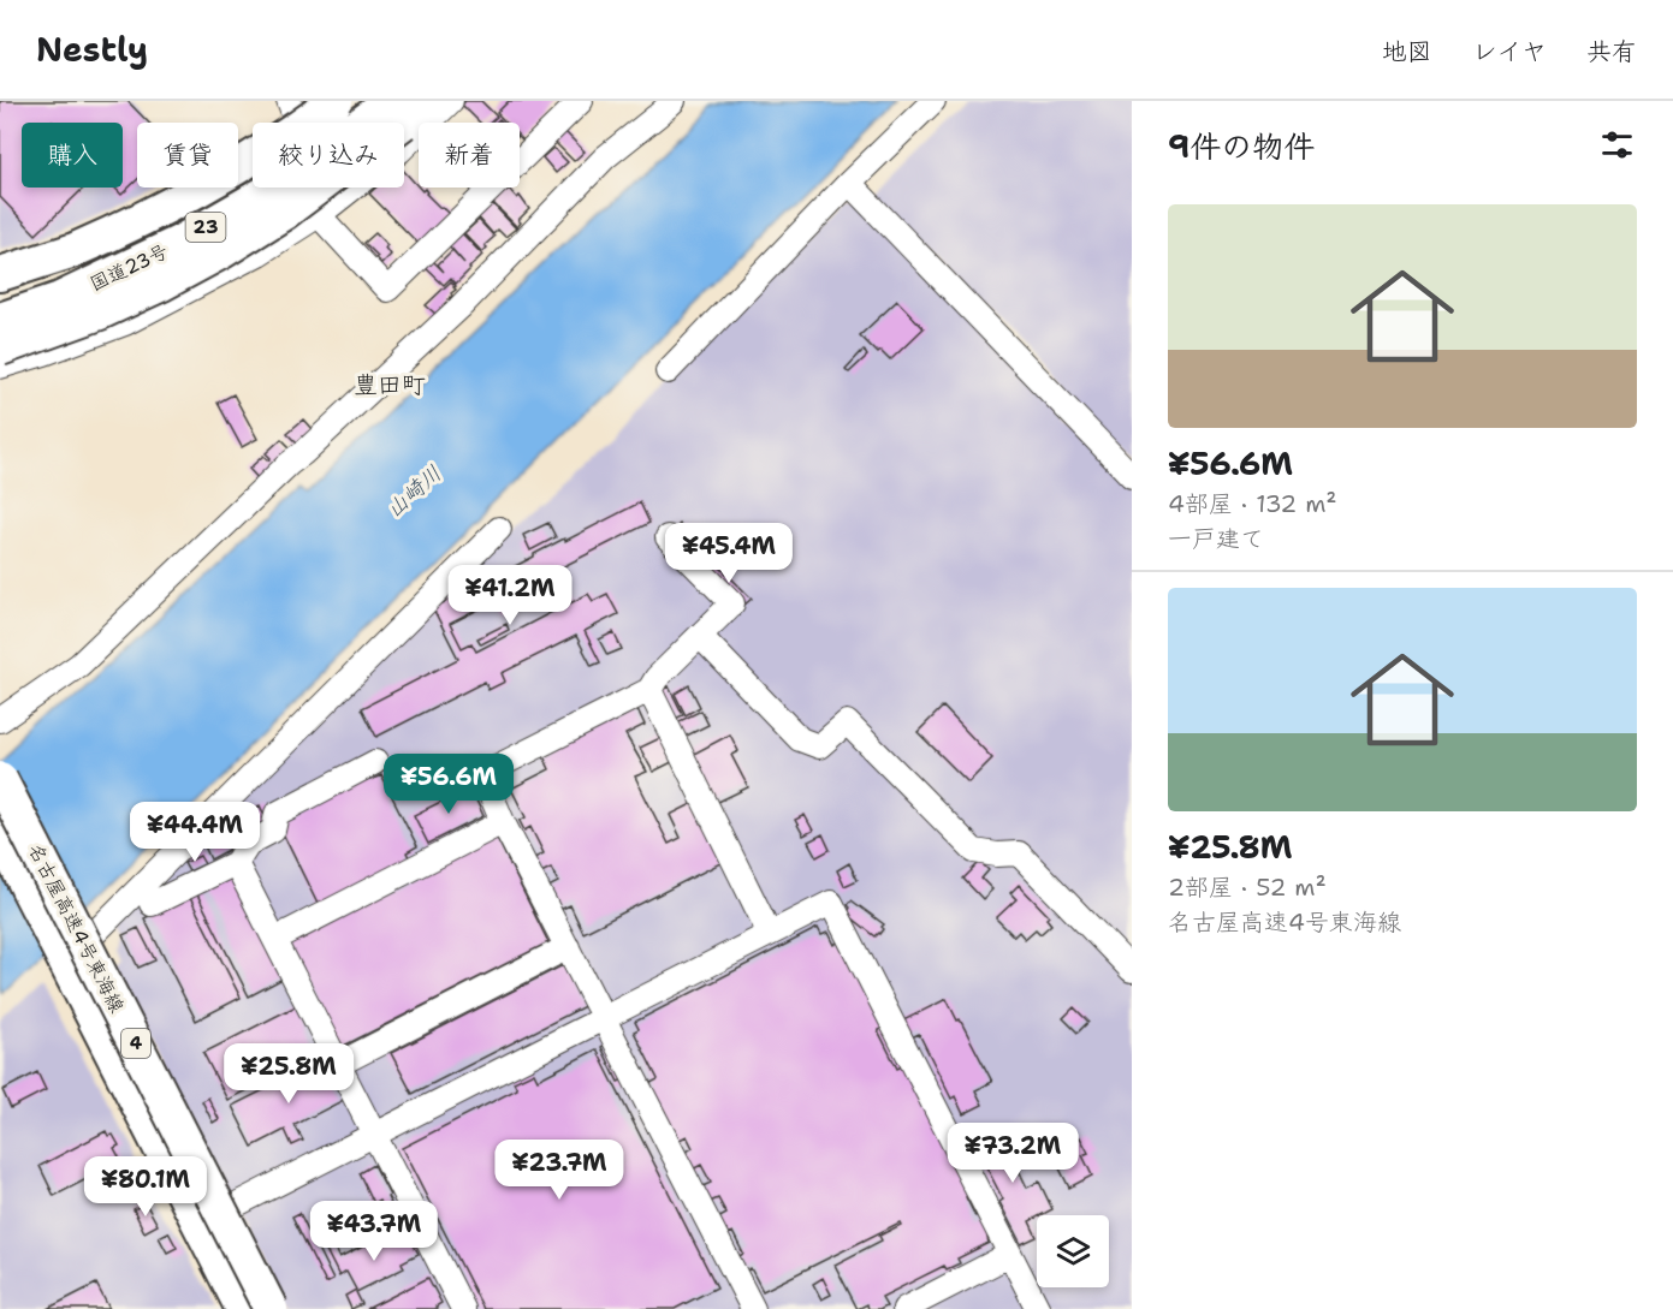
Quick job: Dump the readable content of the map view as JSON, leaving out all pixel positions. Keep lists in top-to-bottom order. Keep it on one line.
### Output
{"streets":{"highway":["23","国道23号","名古屋高速4号東海線","4"]},"districts":["豊田町"],"water":["山崎川"],"page":{"header":"Nestly","nav":["地図","レイヤ","共有"],"heading":"9件の物件","chip":["購入","賃貸","絞り込み","新着"],"list":[{"name":"¥56.6M","note":"4部屋 · 132 m² · 一戸建て"},{"name":"¥25.8M","note":"2部屋 · 52 m² · 名古屋高速4号東海線"}],"price":["¥45.4M","¥41.2M","¥56.6M","¥44.4M","¥25.8M","¥73.2M","¥23.7M","¥80.1M","¥43.7M"]}}
